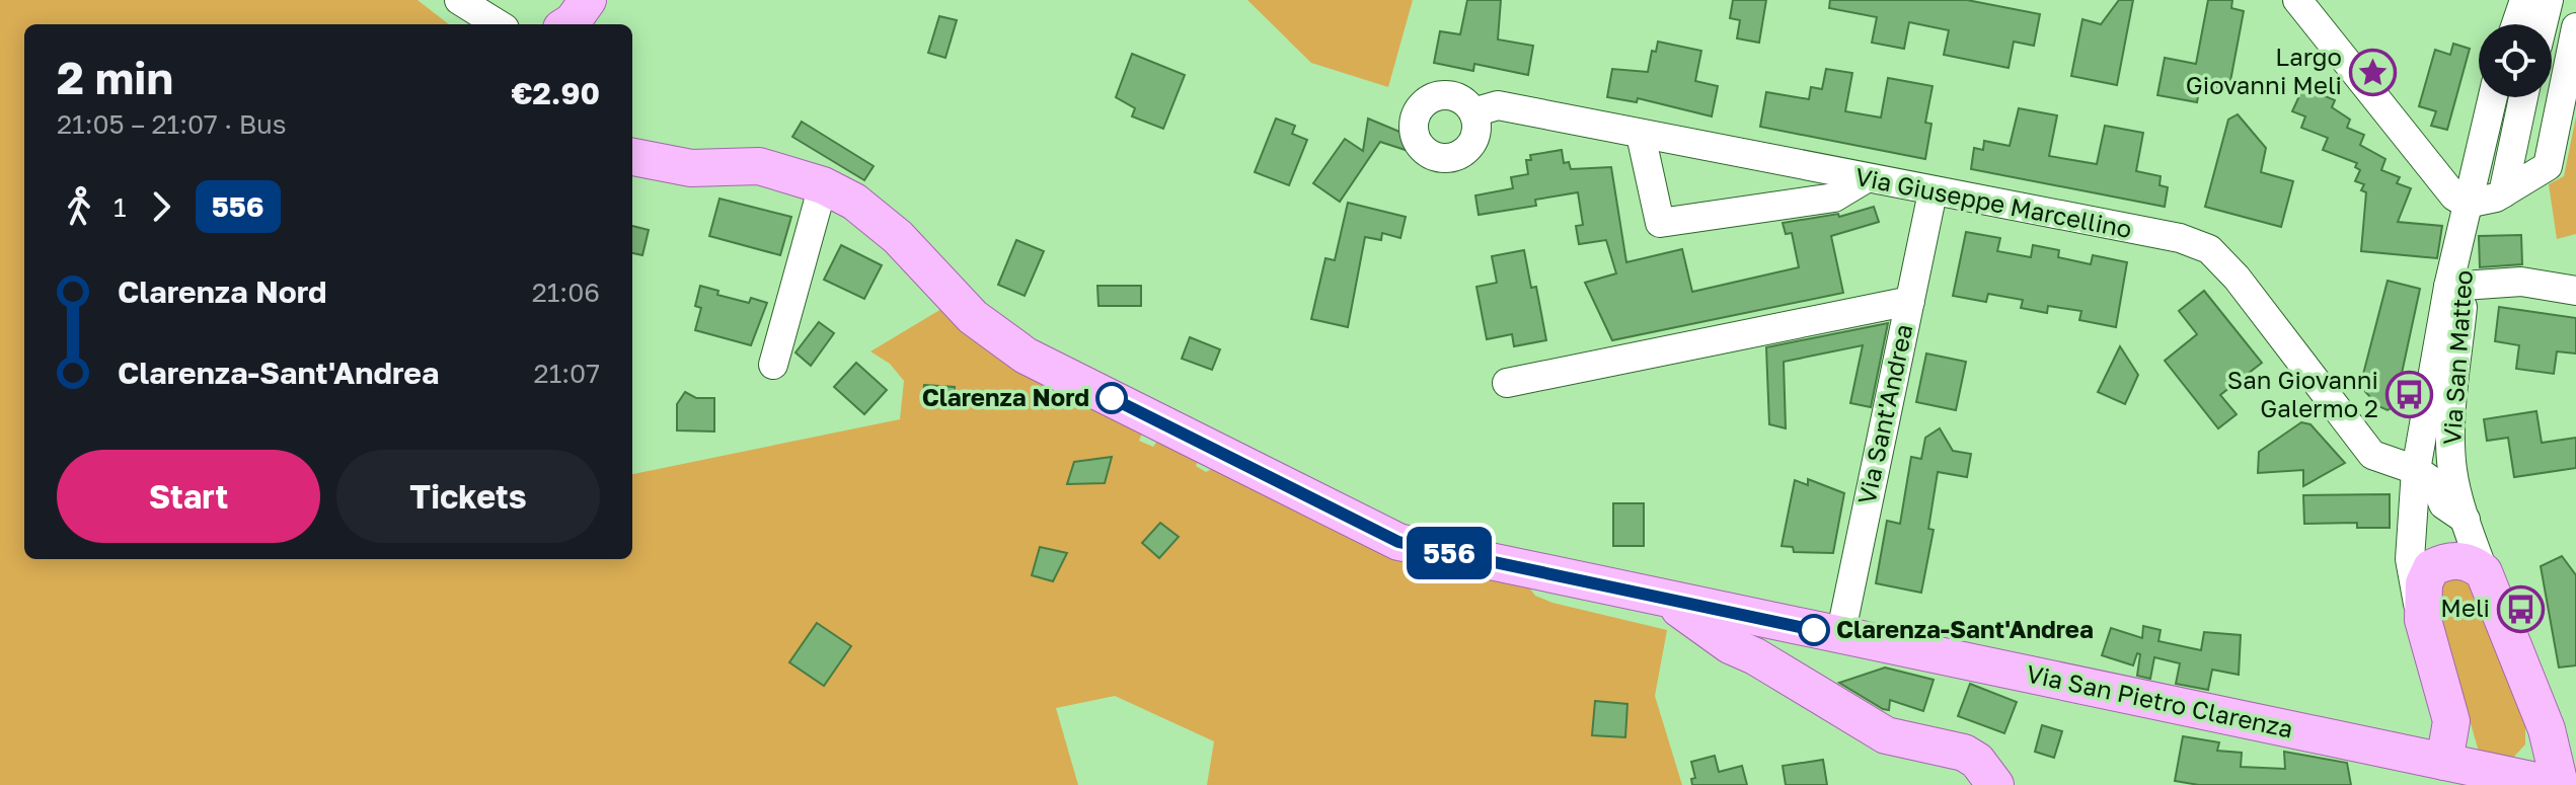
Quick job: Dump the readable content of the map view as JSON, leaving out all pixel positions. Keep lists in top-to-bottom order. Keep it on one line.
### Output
{"streets":{"main road":["Via San Matteo","Via San Pietro Clarenza"],"street":["Via Giuseppe Marcellino","Via Sant'Andrea"]},"crossings":[["Via Giuseppe Marcellino","Via San Matteo"],["Via Giuseppe Marcellino","Via Sant'Andrea"],["Via San Matteo","Via San Pietro Clarenza"],["Via Sant'Andrea","Via San Pietro Clarenza"]],"places":{"place":["Largo Giovanni Meli"],"bus stop":["San Giovanni Galermo 2","Meli"],"other":["Clarenza Nord","Clarenza-Sant'Andrea"]},"lines":["bus line 556"],"page":{"on_map":"556","heading":["2 min","21:05 – 21:07 · Bus","€2.90"],"legs":["1","556"],"list":[{"name":"Clarenza Nord","value":"21:06"},{"name":"Clarenza-Sant'Andrea","value":"21:07"}],"buttons":["Start","Tickets"]}}
